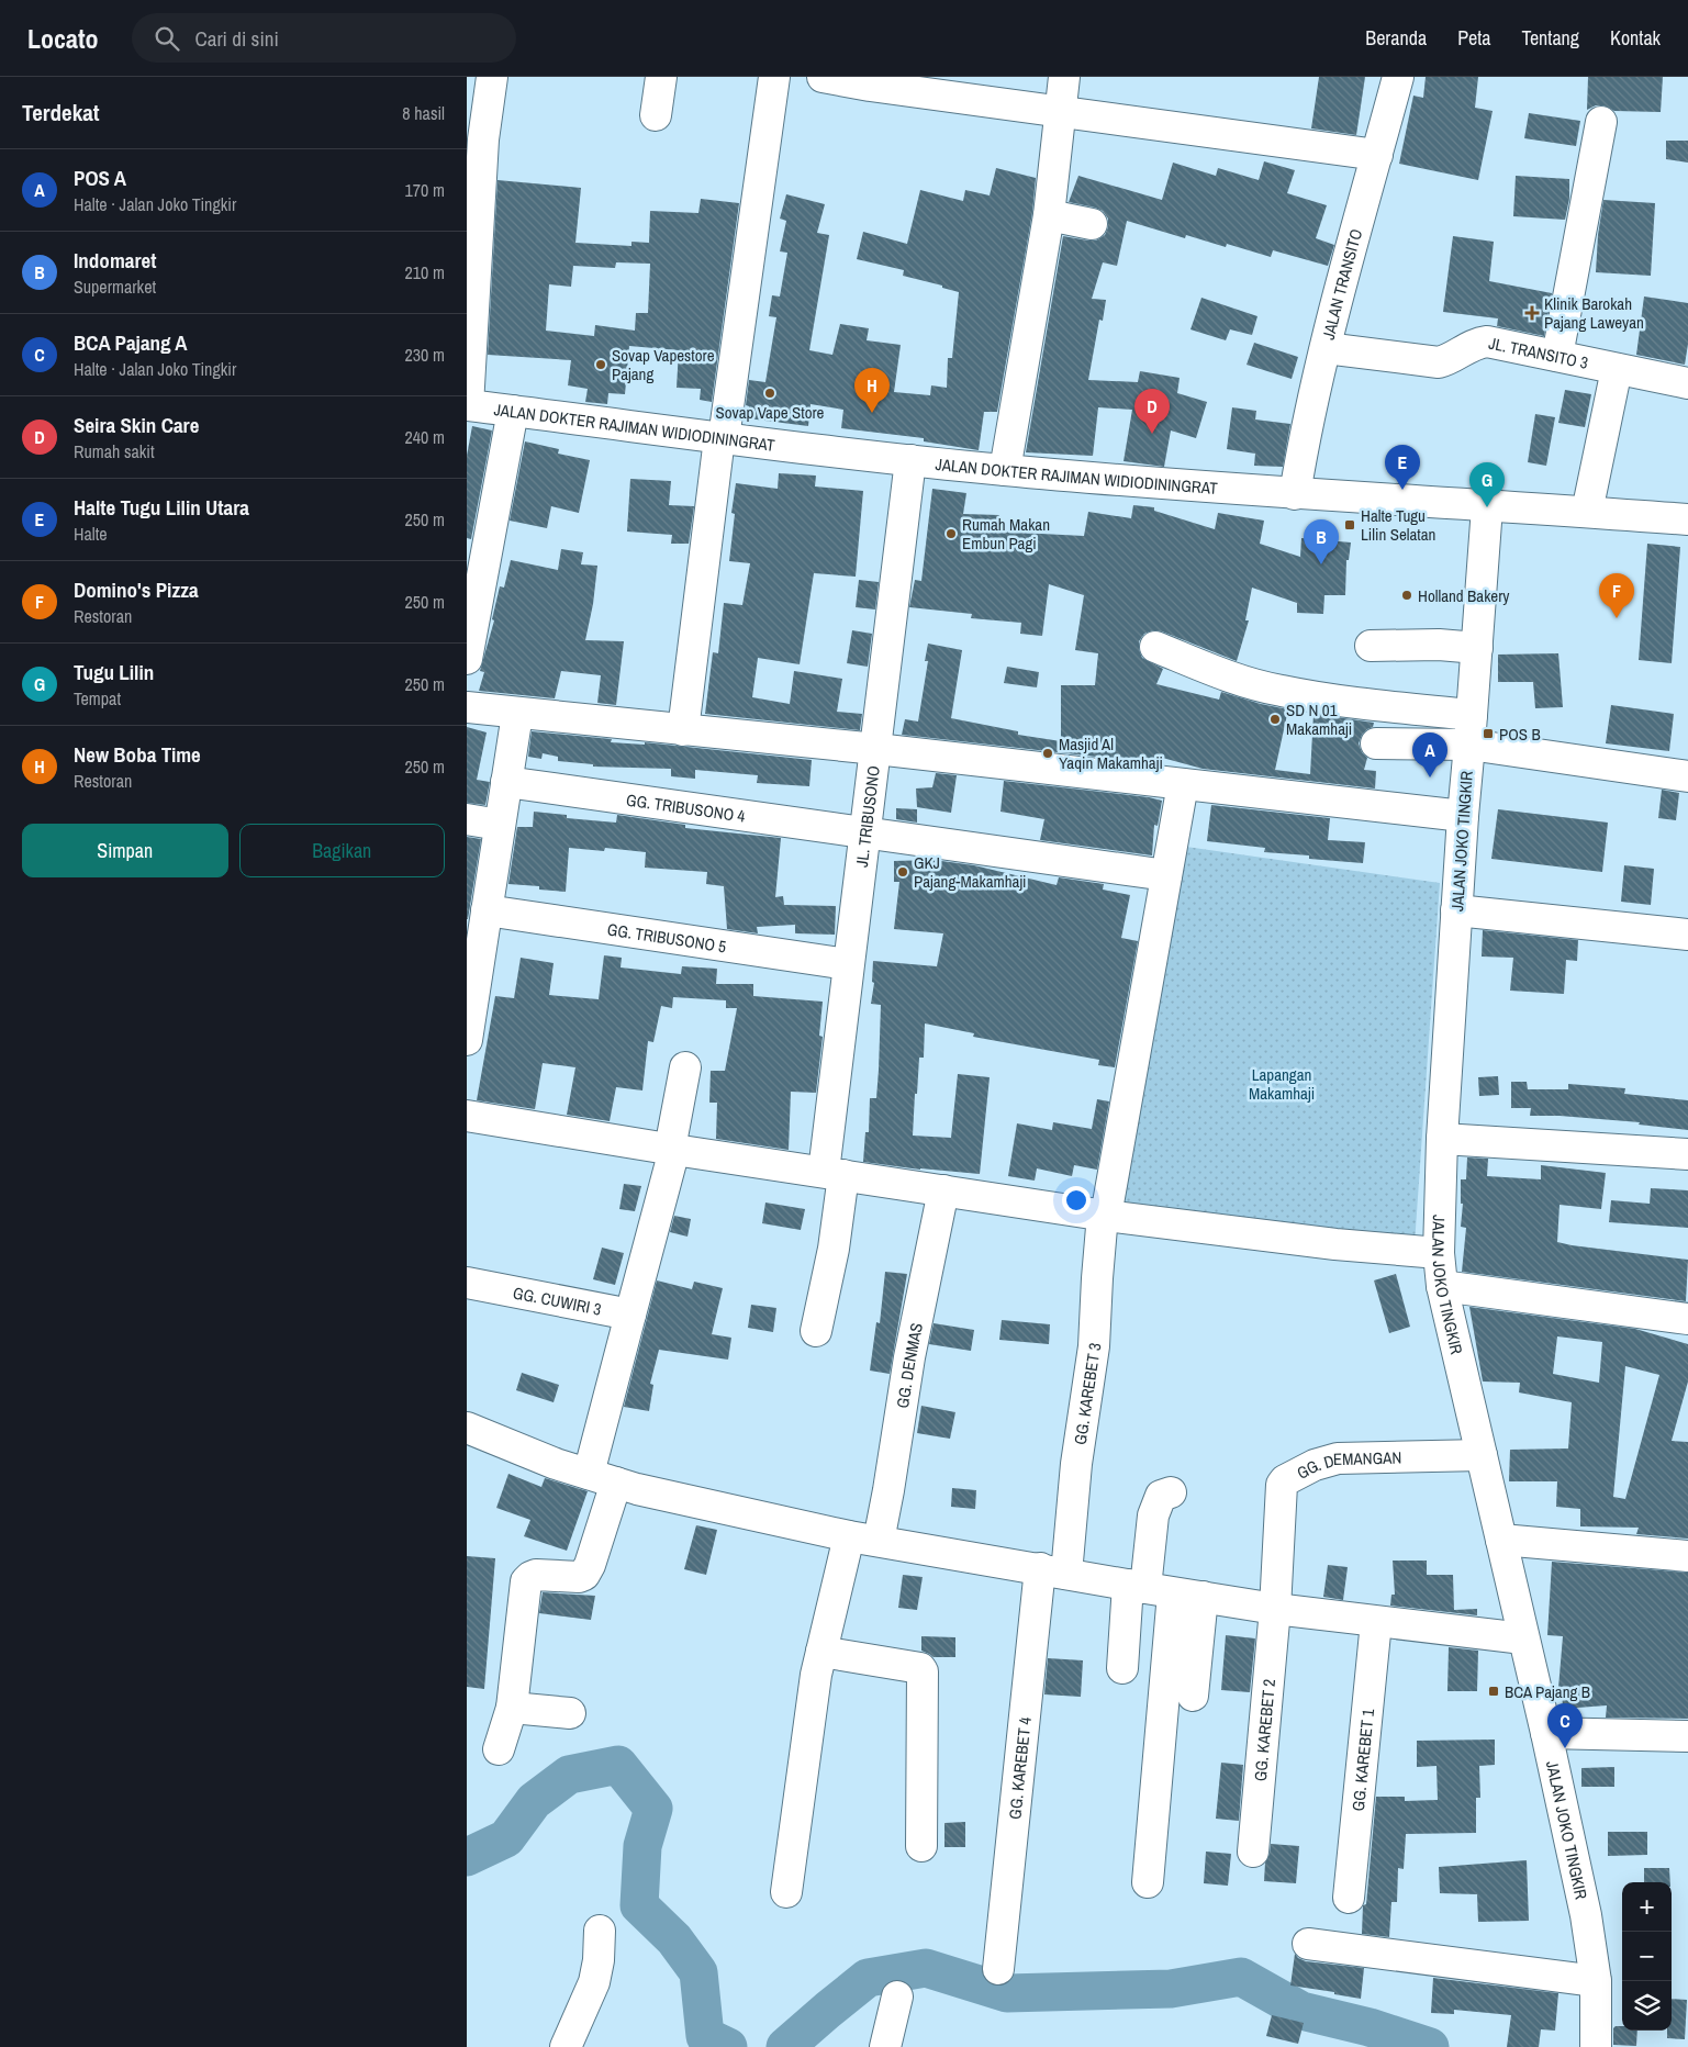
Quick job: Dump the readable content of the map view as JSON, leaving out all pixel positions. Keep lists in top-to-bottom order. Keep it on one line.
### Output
{"streets":{"street":["JALAN TRANSITO","JL. TRANSITO 3","JALAN DOKTER RAJIMAN WIDIODININGRAT","GG. TRIBUSONO 4","JL. TRIBUSONO","JALAN JOKO TINGKIR","GG. TRIBUSONO 5","GG. CUWIRI 3","GG. DENMAS","GG. KAREBET 3","GG. DEMANGAN","GG. KAREBET 2","GG. KAREBET 1","GG. KAREBET 4"]},"crossings":[["JALAN TRANSITO","JL. TRANSITO 3"],["JALAN TRANSITO","JALAN DOKTER RAJIMAN WIDIODININGRAT"],["JALAN DOKTER RAJIMAN WIDIODININGRAT","JL. TRIBUSONO"],["JALAN DOKTER RAJIMAN WIDIODININGRAT","JALAN JOKO TINGKIR"],["GG. TRIBUSONO 4","JL. TRIBUSONO"],["GG. TRIBUSONO 4","GG. KAREBET 3"],["JL. TRIBUSONO","GG. TRIBUSONO 5"],["JALAN JOKO TINGKIR","GG. DEMANGAN"],["GG. KAREBET 3","GG. KAREBET 4"],["GG. DEMANGAN","GG. KAREBET 2"]],"parks":["Lapangan Makamhaji"],"places":{"health":["Klinik Barokah Pajang Laweyan"],"other":["Sovap Vapestore Pajang","Sovap Vape Store","Rumah Makan Embun Pagi","Holland Bakery","SD N 01 Makamhaji","Masjid Al Yaqin Makamhaji","GKJ Pajang-Makamhaji"],"transit":["Halte Tugu Lilin Selatan","POS B","BCA Pajang B"]},"page":{"header":"Locato","search":"Cari di sini","nav":["Beranda","Peta","Tentang","Kontak"],"heading":["Terdekat","8 hasil"],"list":[{"mark":"A","name":"POS A","note":"Halte · Jalan Joko Tingkir","value":"170 m"},{"mark":"B","name":"Indomaret","note":"Supermarket","value":"210 m"},{"mark":"C","name":"BCA Pajang A","note":"Halte · Jalan Joko Tingkir","value":"230 m"},{"mark":"D","name":"Seira Skin Care","note":"Rumah sakit","value":"240 m"},{"mark":"E","name":"Halte Tugu Lilin Utara","note":"Halte","value":"250 m"},{"mark":"F","name":"Domino's Pizza","note":"Restoran","value":"250 m"},{"mark":"G","name":"Tugu Lilin","note":"Tempat","value":"250 m"},{"mark":"H","name":"New Boba Time","note":"Restoran","value":"250 m"}],"pins":["H","D","E","G","B","F","A","C"],"buttons":["Simpan","Bagikan"],"map_buttons":["+","−"]}}
